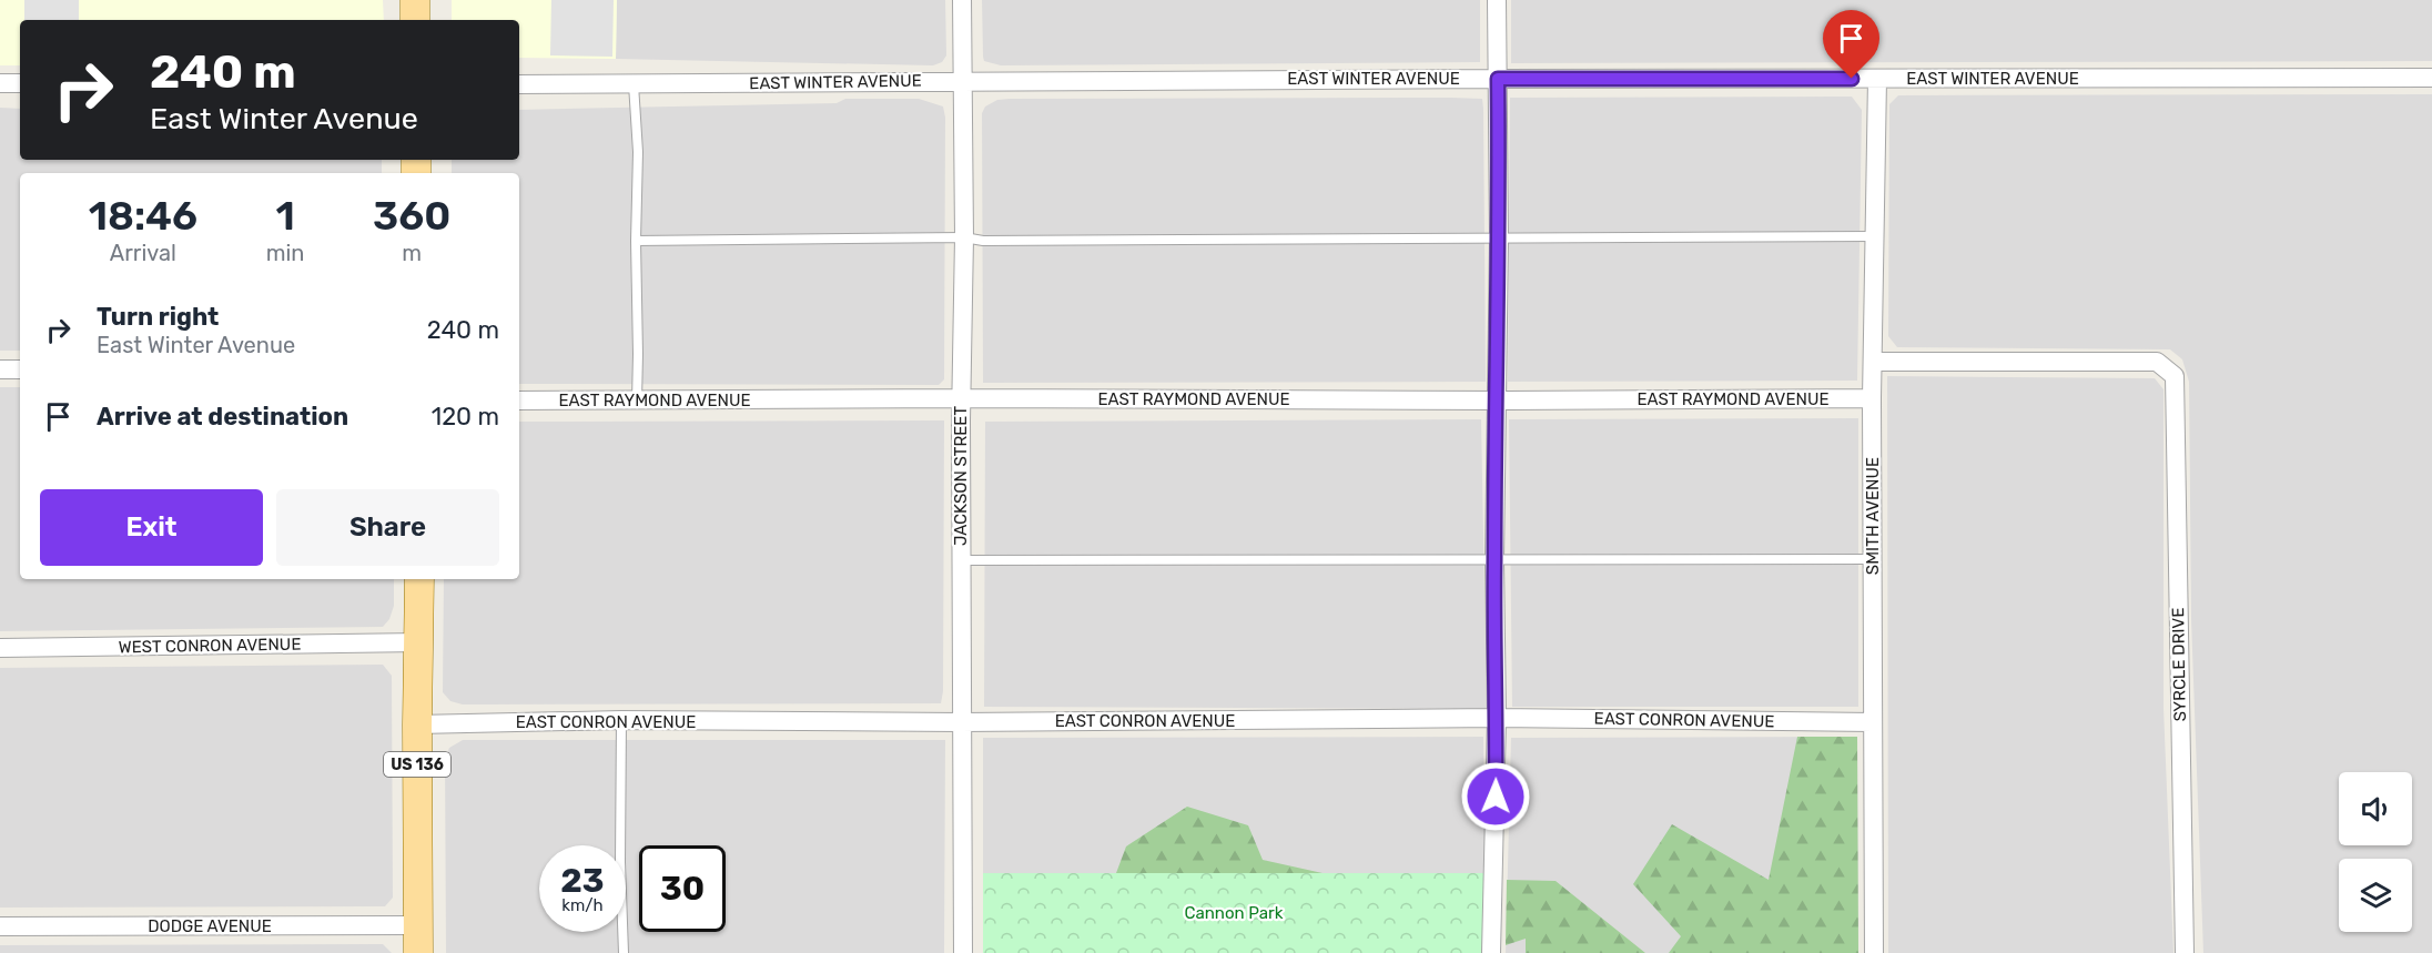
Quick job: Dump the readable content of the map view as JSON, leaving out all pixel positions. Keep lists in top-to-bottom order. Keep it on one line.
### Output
{"streets":{"main road":["US 136"],"street":["EAST WINTER AVENUE","EAST RAYMOND AVENUE","JACKSON STREET","SMITH AVENUE","WEST CONRON AVENUE","SYRCLE DRIVE","EAST CONRON AVENUE","DODGE AVENUE"]},"crossings":[["EAST WINTER AVENUE","JACKSON STREET"],["EAST WINTER AVENUE","SMITH AVENUE"],["EAST RAYMOND AVENUE","JACKSON STREET"],["EAST RAYMOND AVENUE","SMITH AVENUE"],["JACKSON STREET","EAST CONRON AVENUE"],["SMITH AVENUE","SYRCLE DRIVE"],["SMITH AVENUE","EAST CONRON AVENUE"],["WEST CONRON AVENUE","US 136"],["EAST CONRON AVENUE","US 136"],["US 136","DODGE AVENUE"]],"parks":["Cannon Park"],"page":{"turn":["240 m","East Winter Avenue"],"eta":["18:46","Arrival","1","min","360","m"],"list":[{"name":"Turn right","note":"East Winter Avenue","value":"240 m"},{"name":"Arrive at destination","value":"120 m"}],"buttons":["Exit","Share"],"speed":"23 km/h","limit":"30"}}
